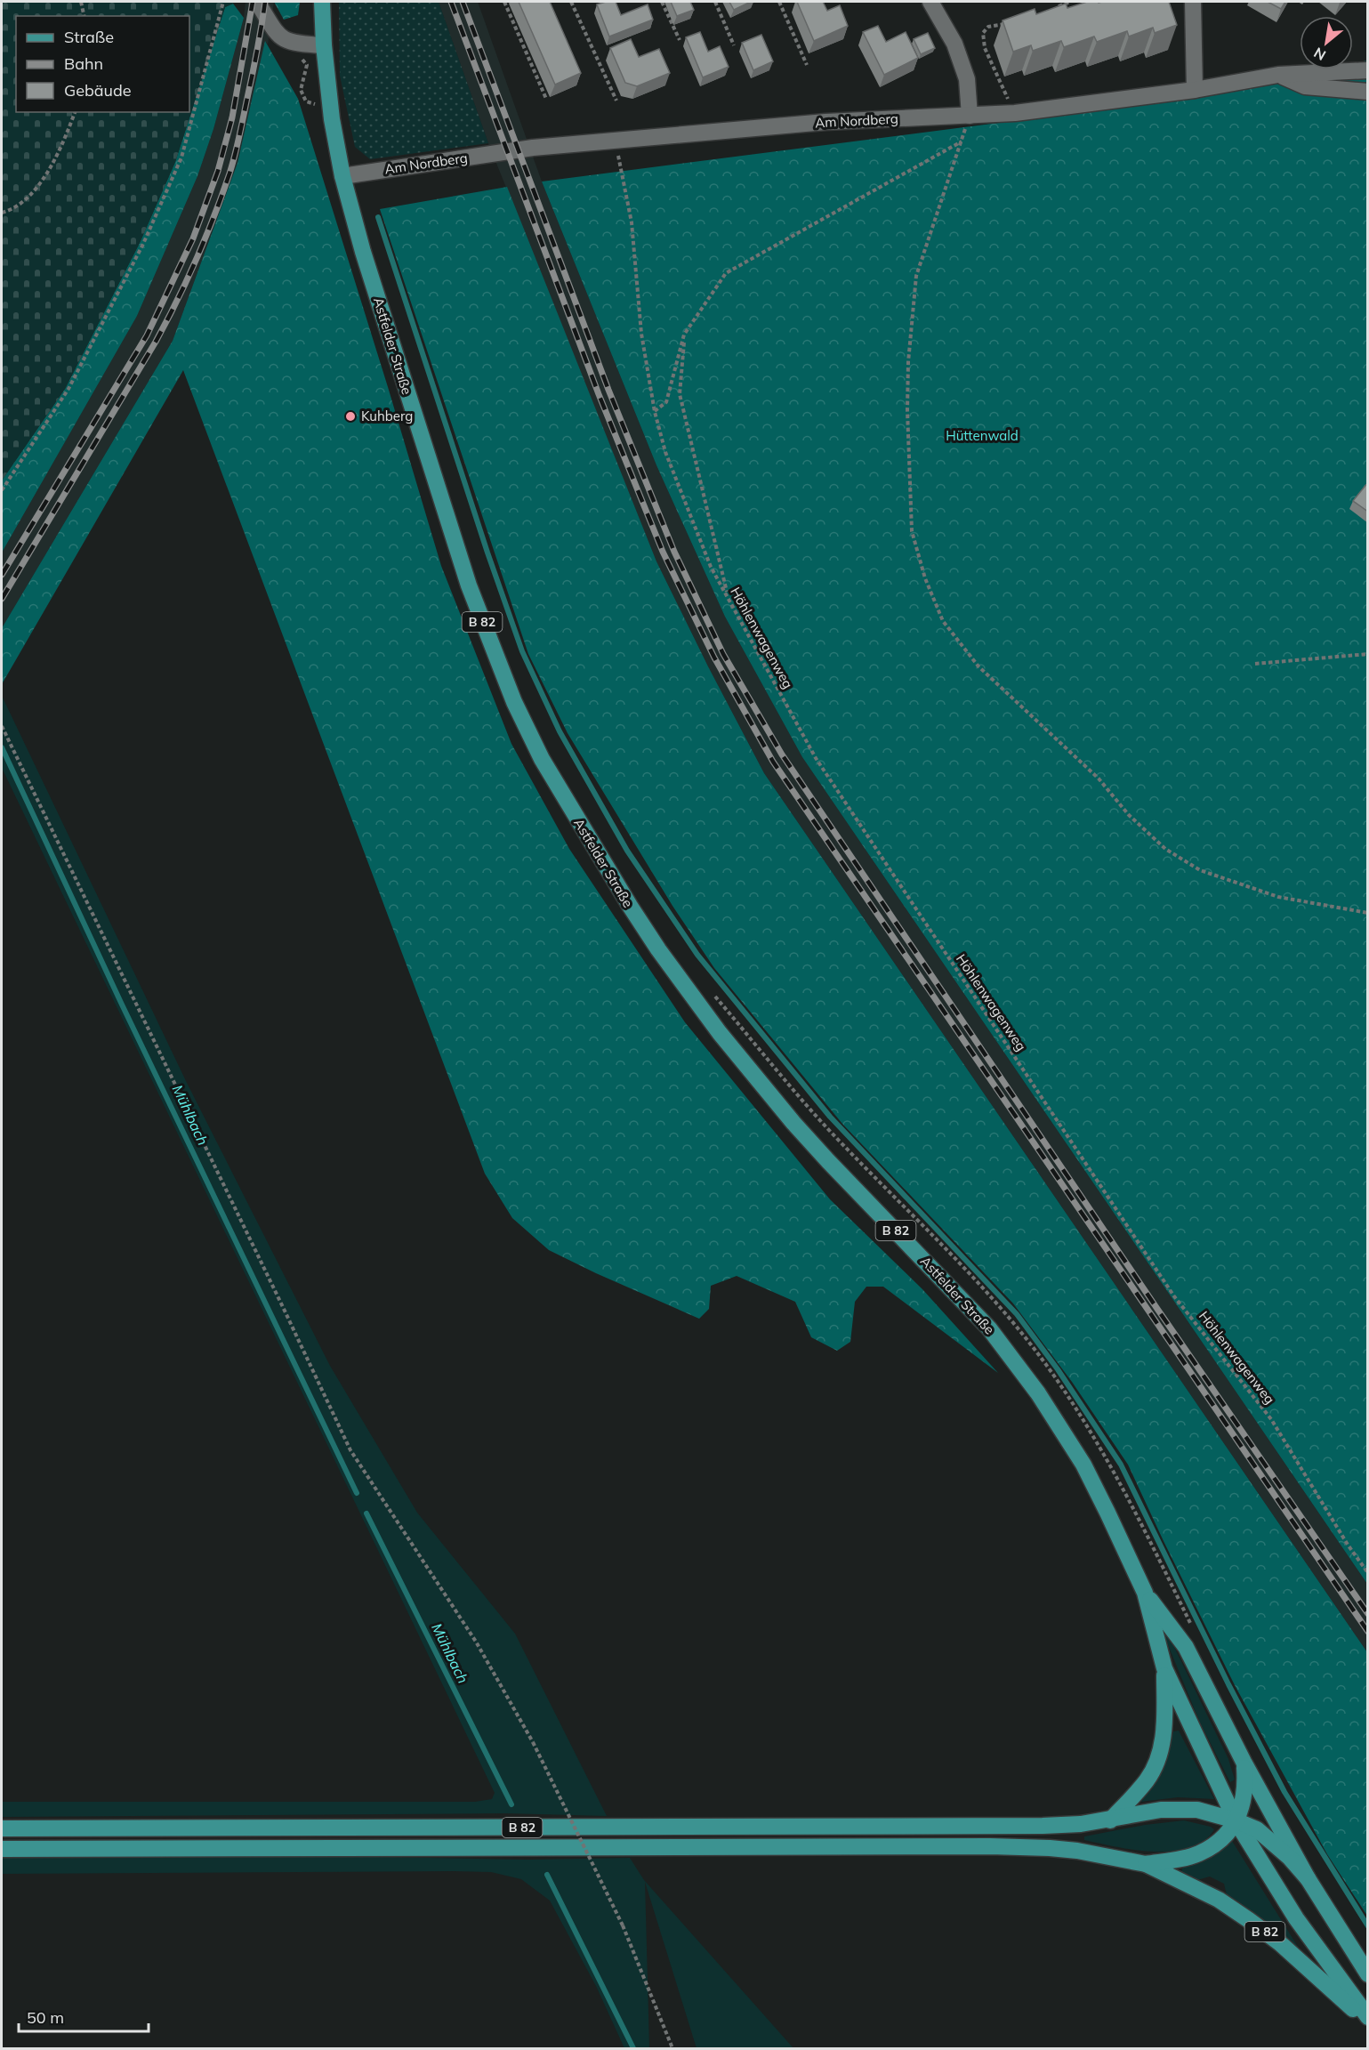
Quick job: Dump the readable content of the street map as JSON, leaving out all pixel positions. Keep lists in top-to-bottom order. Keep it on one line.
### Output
{"streets":{"main road":["Astfelder Straße","B 82"],"street":["Am Nordberg"],"path":["Höhlenwagenweg"]},"crossings":[["Am Nordberg","Astfelder Straße"],["Am Nordberg","Höhlenwagenweg"],["Astfelder Straße","B 82"]],"water":["Mühlbach"],"parks":["Hüttenwald"],"places":["Kuhberg"],"legend":["Straße","Bahn","Gebäude"],"scale_bar":"50 m","north":"bottom left"}
